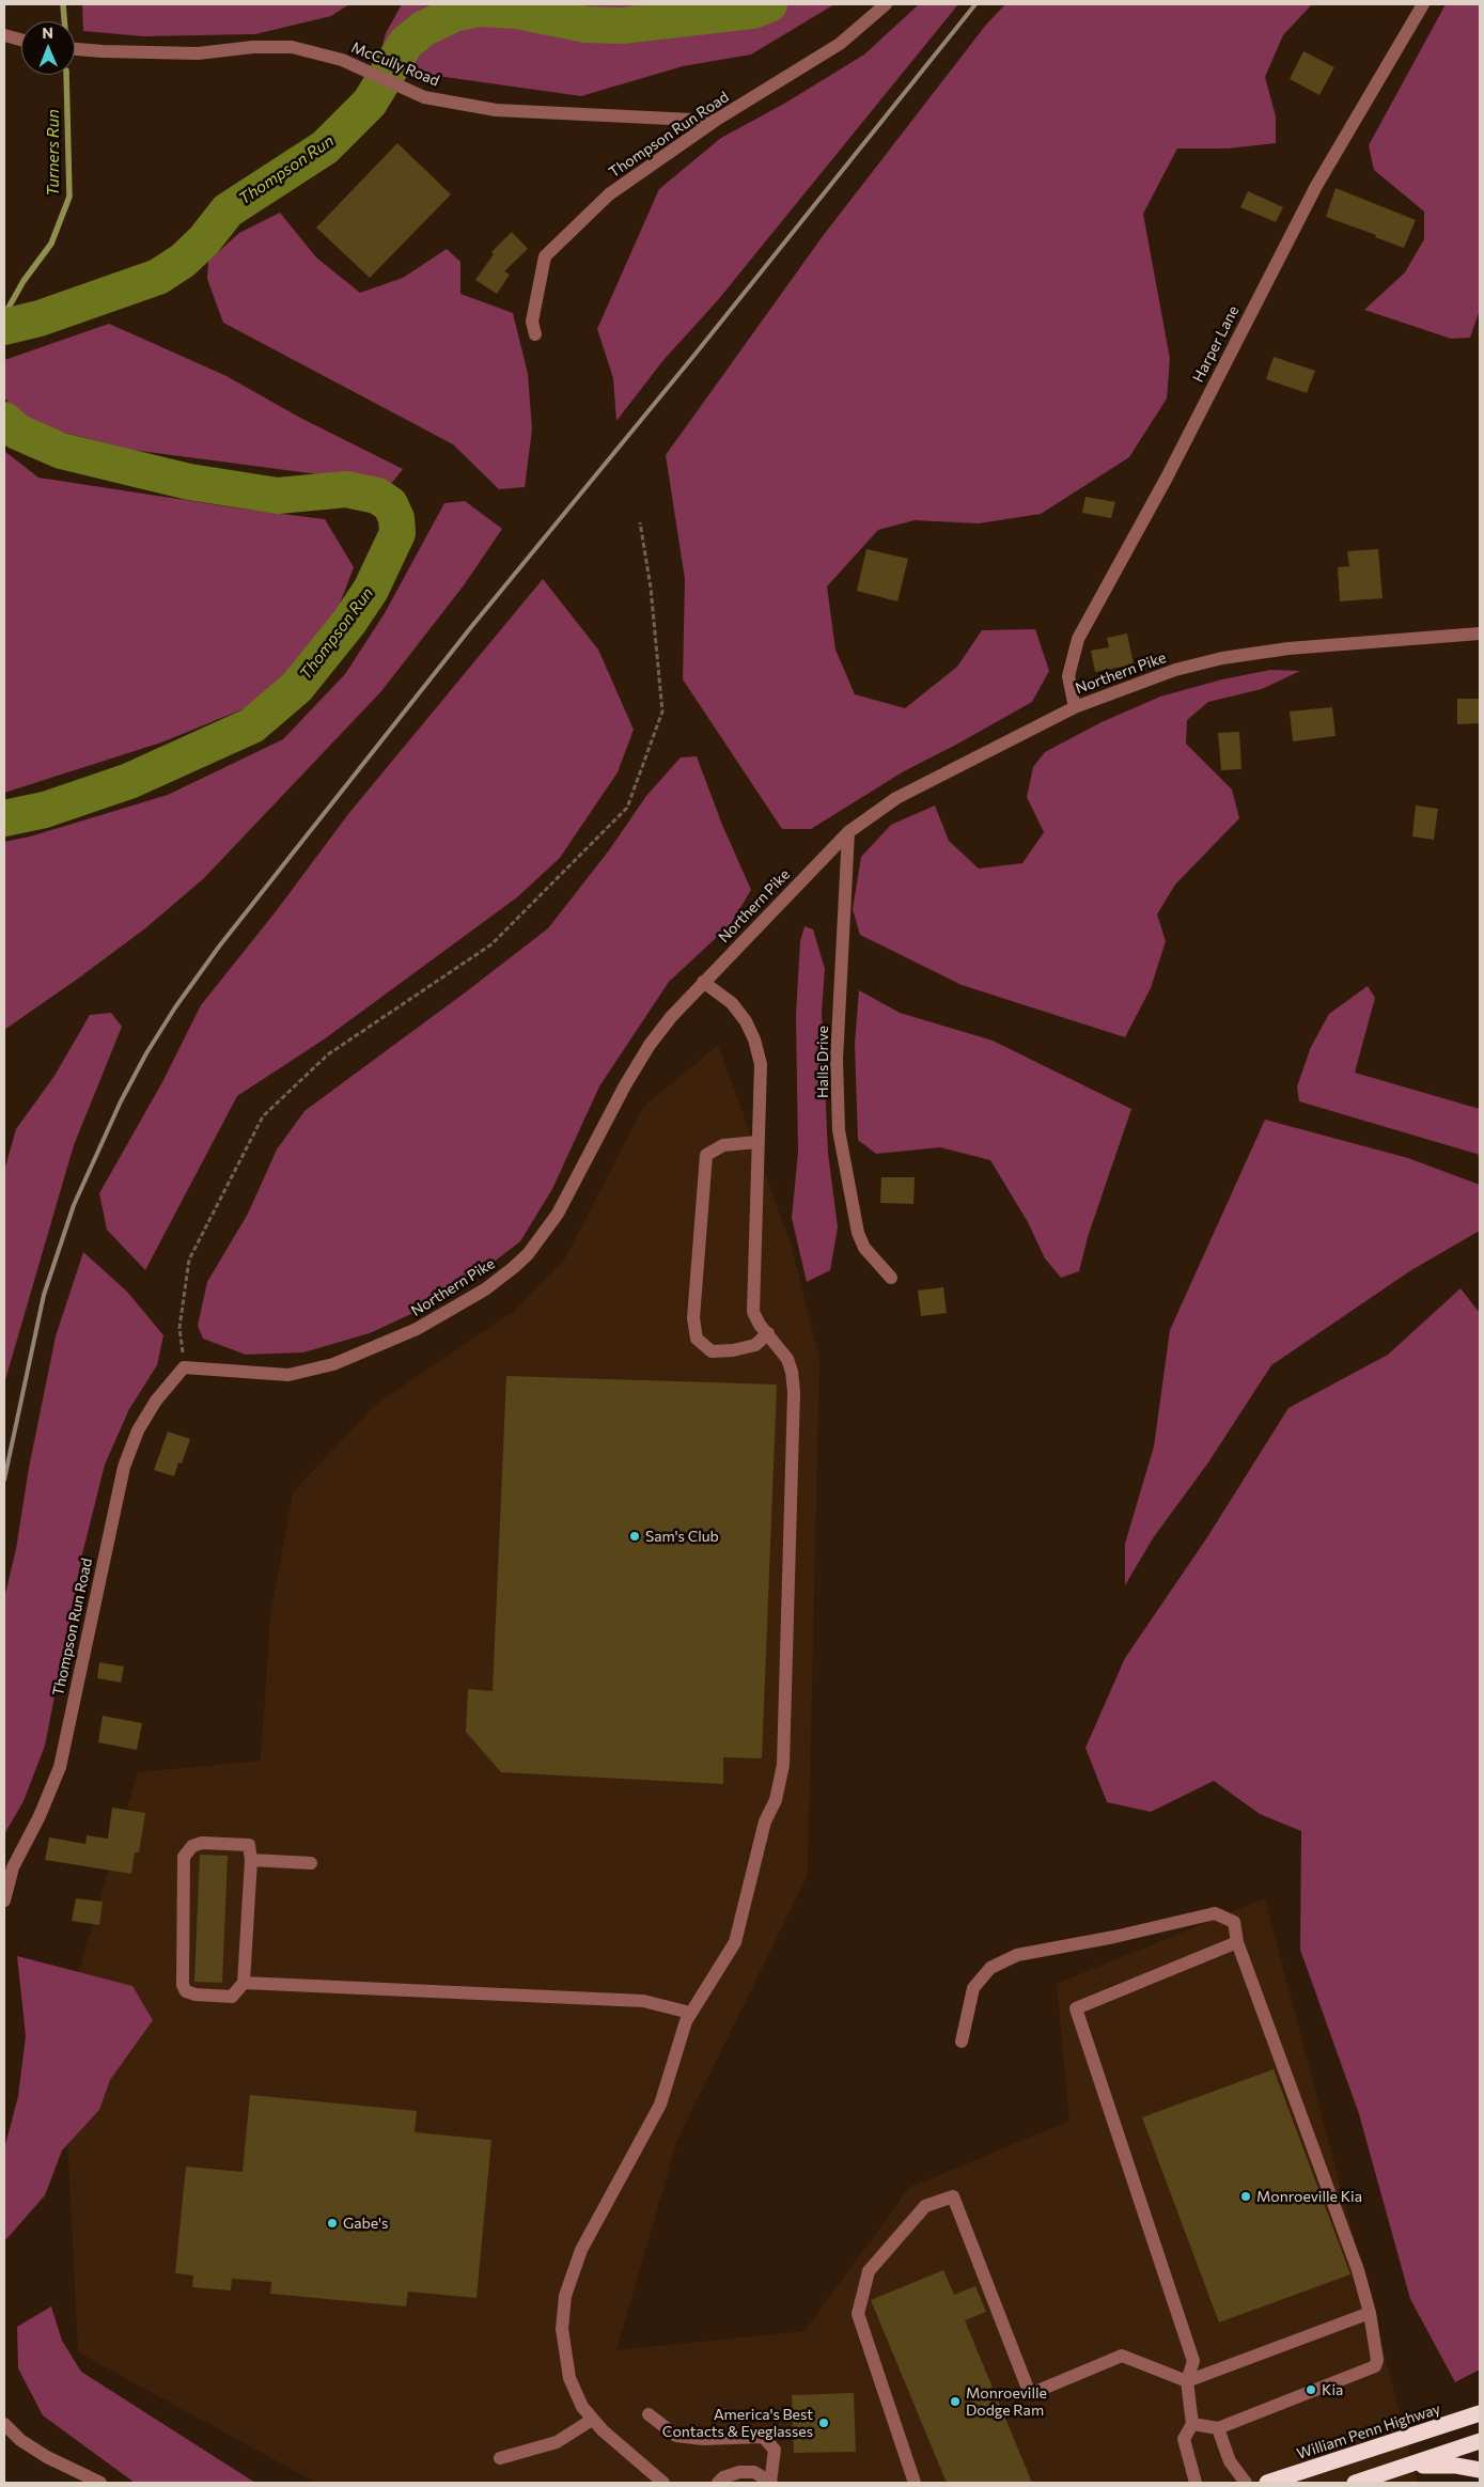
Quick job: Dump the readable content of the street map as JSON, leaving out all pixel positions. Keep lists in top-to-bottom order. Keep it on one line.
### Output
{"streets":{"highway":["William Penn Highway"],"street":["McCully Road","Thompson Run Road","Harper Lane","Northern Pike","Halls Drive"]},"crossings":[["McCully Road","Thompson Run Road"],["Thompson Run Road","Northern Pike"],["Harper Lane","Northern Pike"],["Northern Pike","Halls Drive"]],"water":["Turners Run","Thompson Run"],"places":["Sam's Club","Monroeville Kia","Gabe's","Kia","Monroeville Dodge Ram","America's Best Contacts & Eyeglasses"],"north":"top"}
